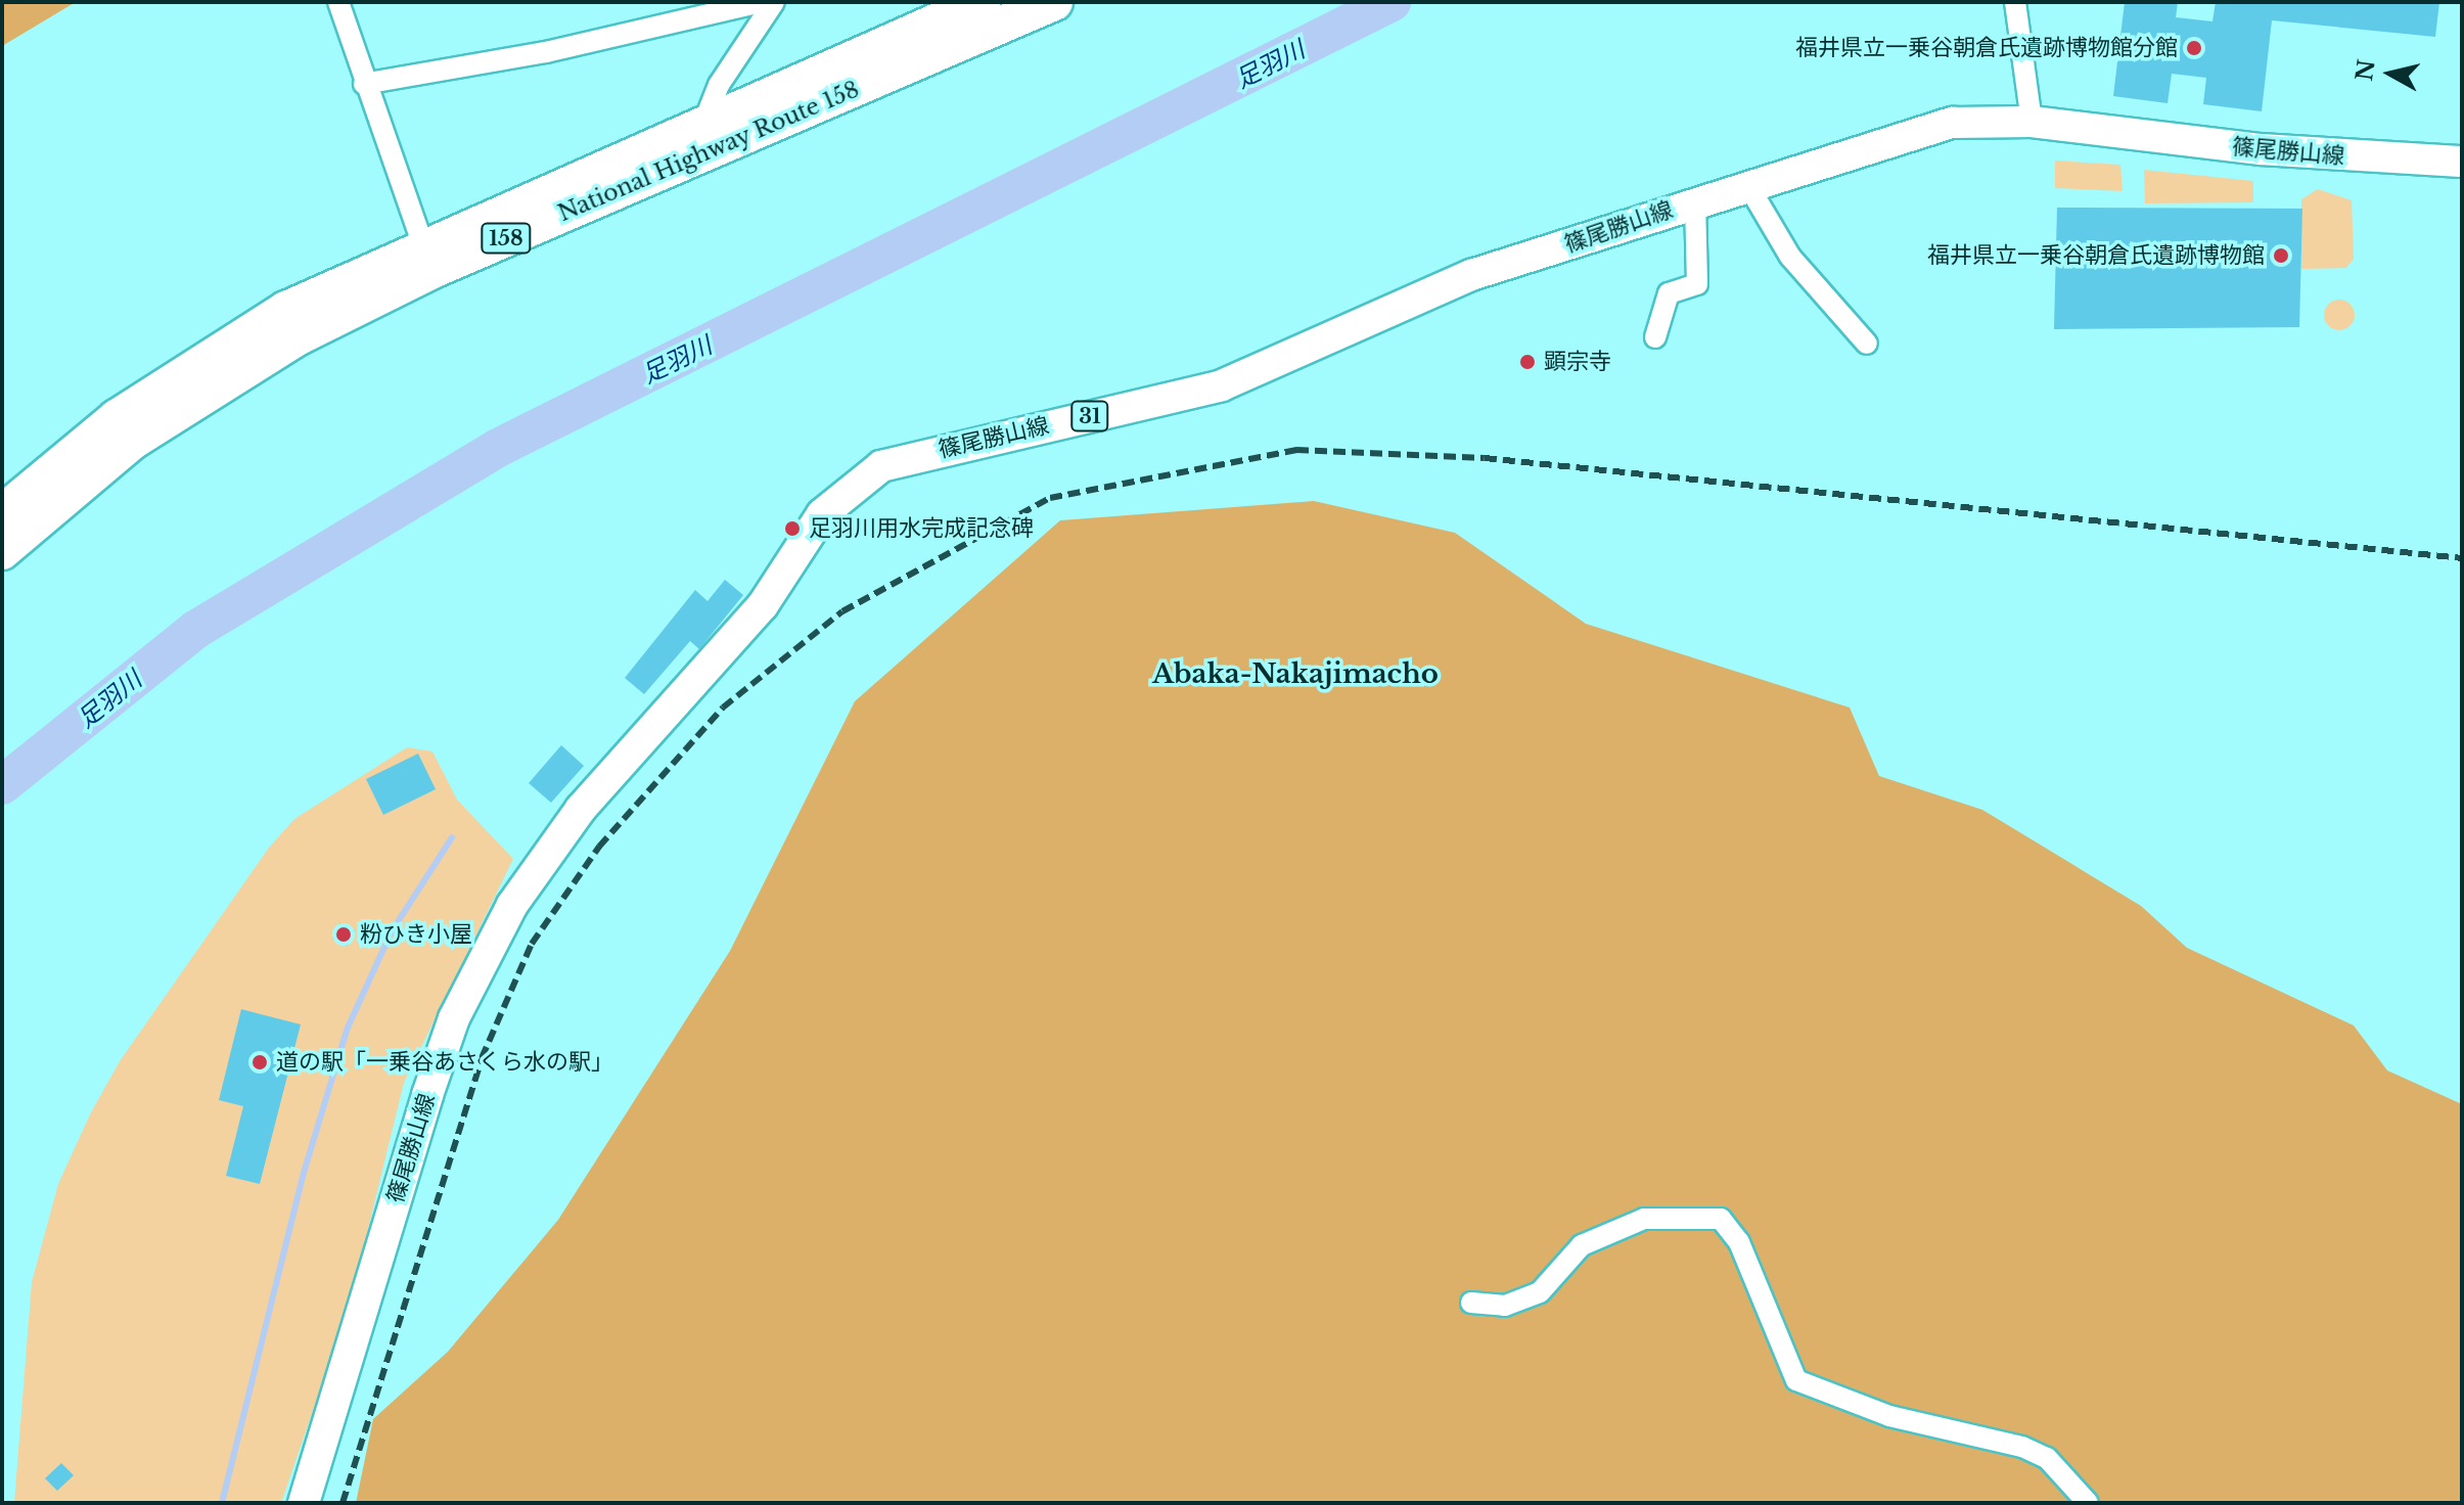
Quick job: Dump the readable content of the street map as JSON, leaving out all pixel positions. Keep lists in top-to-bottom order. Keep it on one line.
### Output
{"streets":{"highway":["National Highway Route 158","158"],"main road":["篠尾勝山線","31"]},"districts":["Abaka-Nakajimacho"],"water":["足羽川"],"places":["福井県立一乗谷朝倉氏遺跡博物館分館","福井県立一乗谷朝倉氏遺跡博物館","顕宗寺","足羽川用水完成記念碑","粉ひき小屋","道の駅「一乗谷あさくら水の駅」"],"north":"left"}
